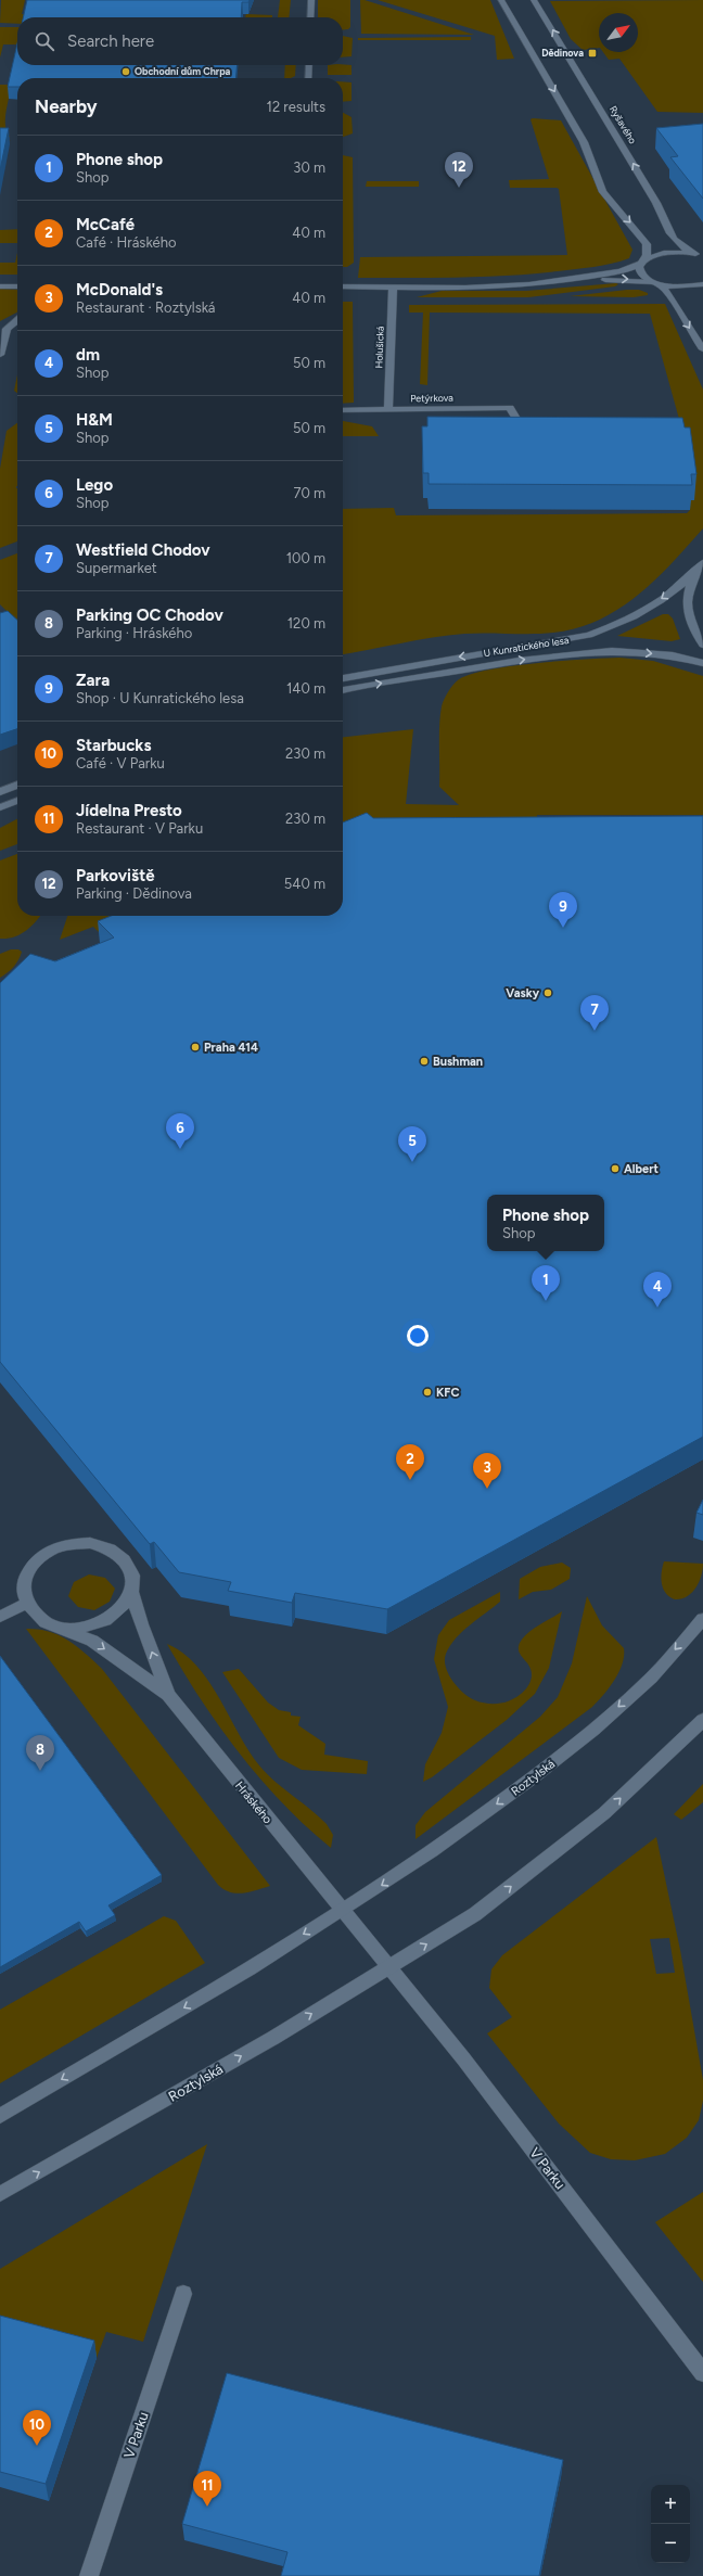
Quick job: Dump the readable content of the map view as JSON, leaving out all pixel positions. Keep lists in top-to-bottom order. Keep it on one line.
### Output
{"streets":{"street":["Ryšavého","Holušická","Petýrkova","U Kunratického lesa","Roztylská","Hráského","V Parku"]},"crossings":[["Holušická","Petýrkova"],["Roztylská","Hráského"],["Roztylská","V Parku"]],"places":{"transit":["Dědinova"],"other":["Obchodní dům Chrpa","Vasky","Praha 414","Bushman","Albert","KFC"]},"north":"top right","page":{"search":"Search here","heading":["Nearby","12 results"],"list":[{"mark":"1","name":"Phone shop","note":"Shop","value":"30 m"},{"mark":"2","name":"McCafé","note":"Café · Hráského","value":"40 m"},{"mark":"3","name":"McDonald's","note":"Restaurant · Roztylská","value":"40 m"},{"mark":"4","name":"dm","note":"Shop","value":"50 m"},{"mark":"5","name":"H&M","note":"Shop","value":"50 m"},{"mark":"6","name":"Lego","note":"Shop","value":"70 m"},{"mark":"7","name":"Westfield Chodov","note":"Supermarket","value":"100 m"},{"mark":"8","name":"Parking OC Chodov","note":"Parking · Hráského","value":"120 m"},{"mark":"9","name":"Zara","note":"Shop · U Kunratického lesa","value":"140 m"},{"mark":"10","name":"Starbucks","note":"Café · V Parku","value":"230 m"},{"mark":"11","name":"Jídelna Presto","note":"Restaurant · V Parku","value":"230 m"},{"mark":"12","name":"Parkoviště","note":"Parking · Dědinova","value":"540 m"}],"pins":["12","9","7","6","5","1","4","2","3","8","10","11"],"popup":["Phone shop","Shop"],"map_buttons":["+","−"]}}
